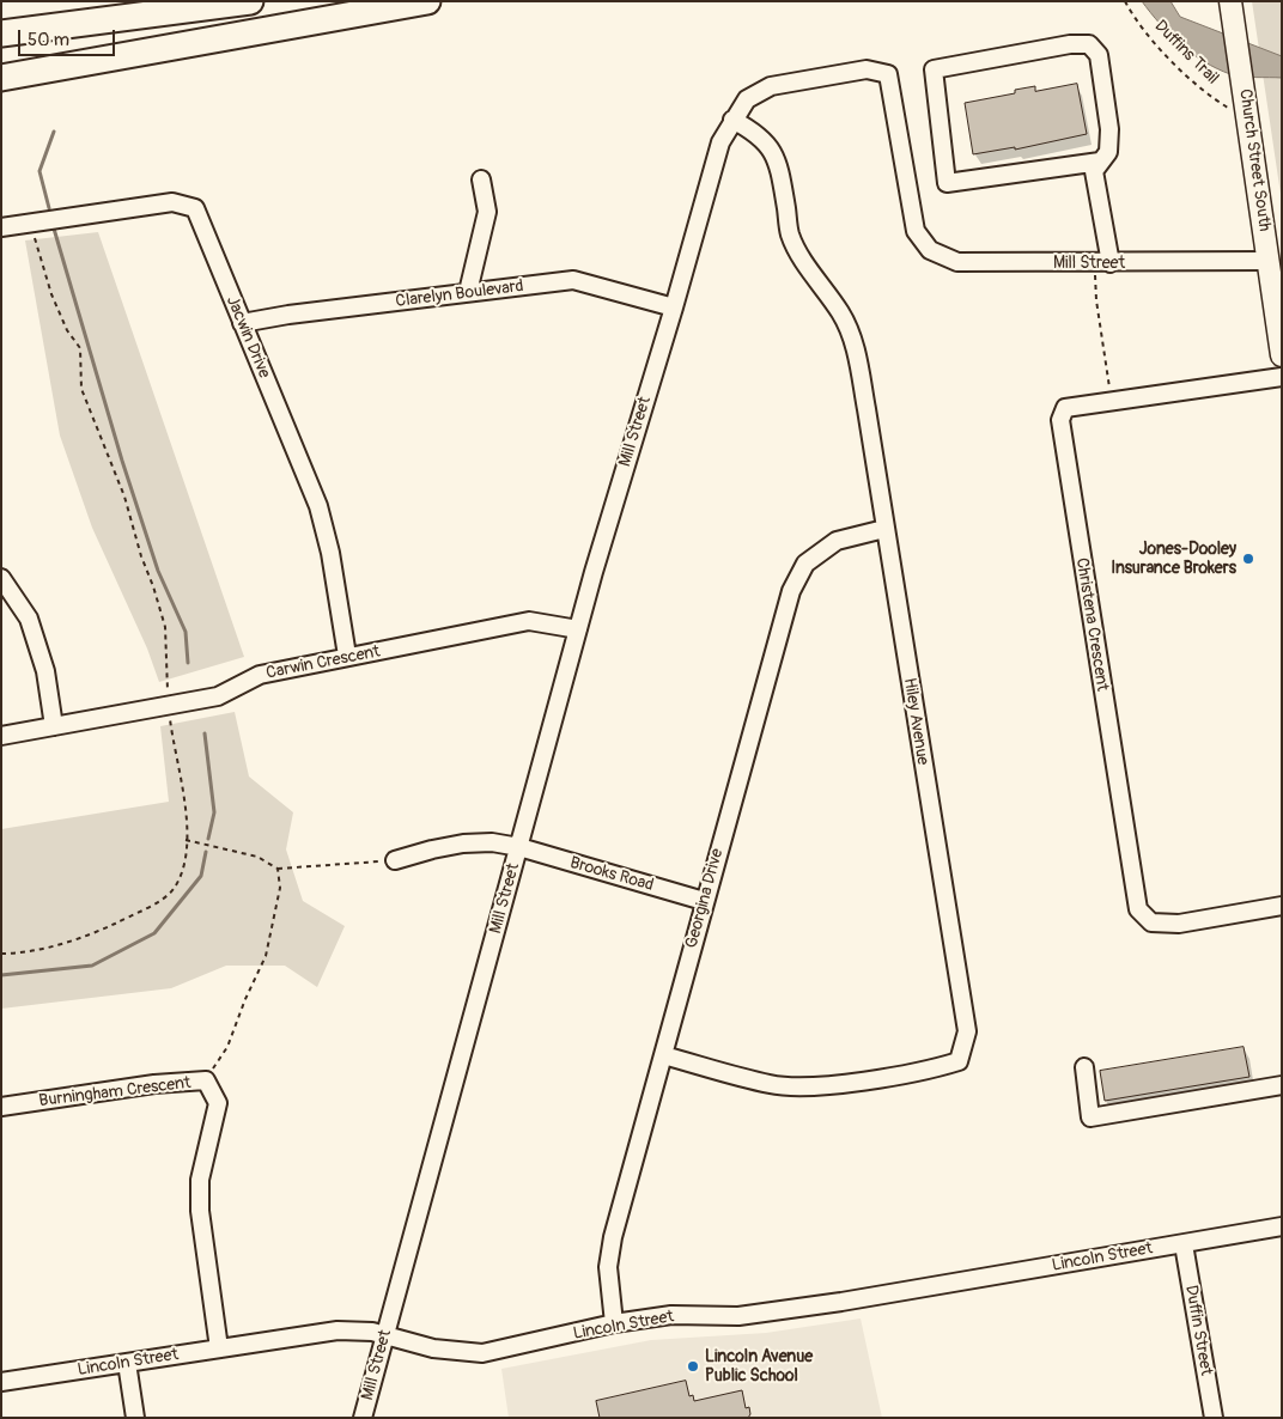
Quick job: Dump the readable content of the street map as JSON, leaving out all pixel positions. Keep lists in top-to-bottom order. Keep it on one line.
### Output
{"streets":{"main road":["Church Street South"],"street":["Mill Street","Clarelyn Boulevard","Jacwin Drive","Christena Crescent","Carwin Crescent","Hiley Avenue","Brooks Road","Georgina Drive","Burningham Crescent","Lincoln Street","Duffin Street"],"path":["Duffins Trail"]},"crossings":[["Church Street South","Mill Street"],["Mill Street","Clarelyn Boulevard"],["Mill Street","Carwin Crescent"],["Mill Street","Hiley Avenue"],["Mill Street","Brooks Road"],["Mill Street","Lincoln Street"],["Clarelyn Boulevard","Jacwin Drive"],["Jacwin Drive","Carwin Crescent"],["Hiley Avenue","Georgina Drive"],["Brooks Road","Georgina Drive"],["Georgina Drive","Lincoln Street"],["Burningham Crescent","Lincoln Street"],["Lincoln Street","Duffin Street"]],"places":["Jones-Dooley Insurance Brokers","Lincoln Avenue Public School"],"scale_bar":"50 m"}
